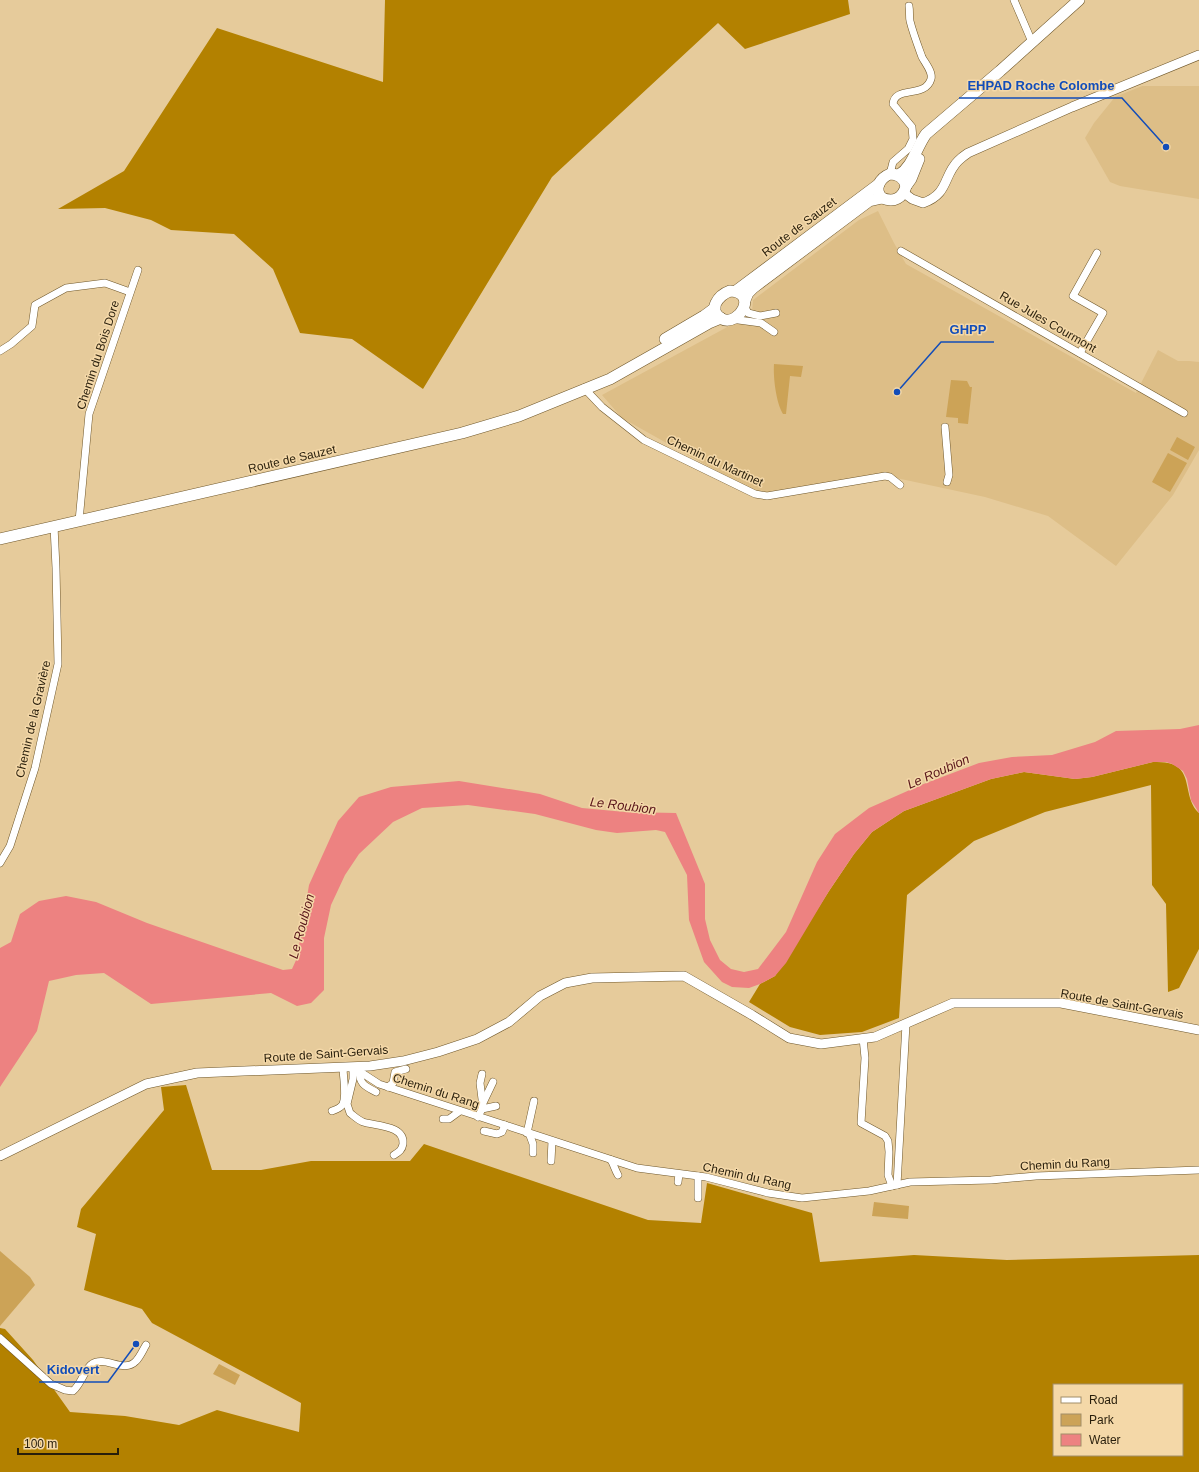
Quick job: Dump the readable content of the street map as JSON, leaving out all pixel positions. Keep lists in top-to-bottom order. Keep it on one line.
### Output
{"streets":{"main road":["Route de Sauzet"],"street":["Rue Jules Courmont","Chemin du Bois Dore","Chemin du Martinet","Chemin de la Gravière","Route de Saint-Gervais","Chemin du Rang"]},"crossings":[["Route de Sauzet","Chemin du Bois Dore"],["Route de Sauzet","Chemin du Martinet"],["Route de Sauzet","Chemin de la Gravière"],["Route de Saint-Gervais","Chemin du Rang"]],"water":["Le Roubion"],"places":["EHPAD Roche Colombe","GHPP","Kidovert"],"legend":["Road","Park","Water"],"scale_bar":"100 m"}
